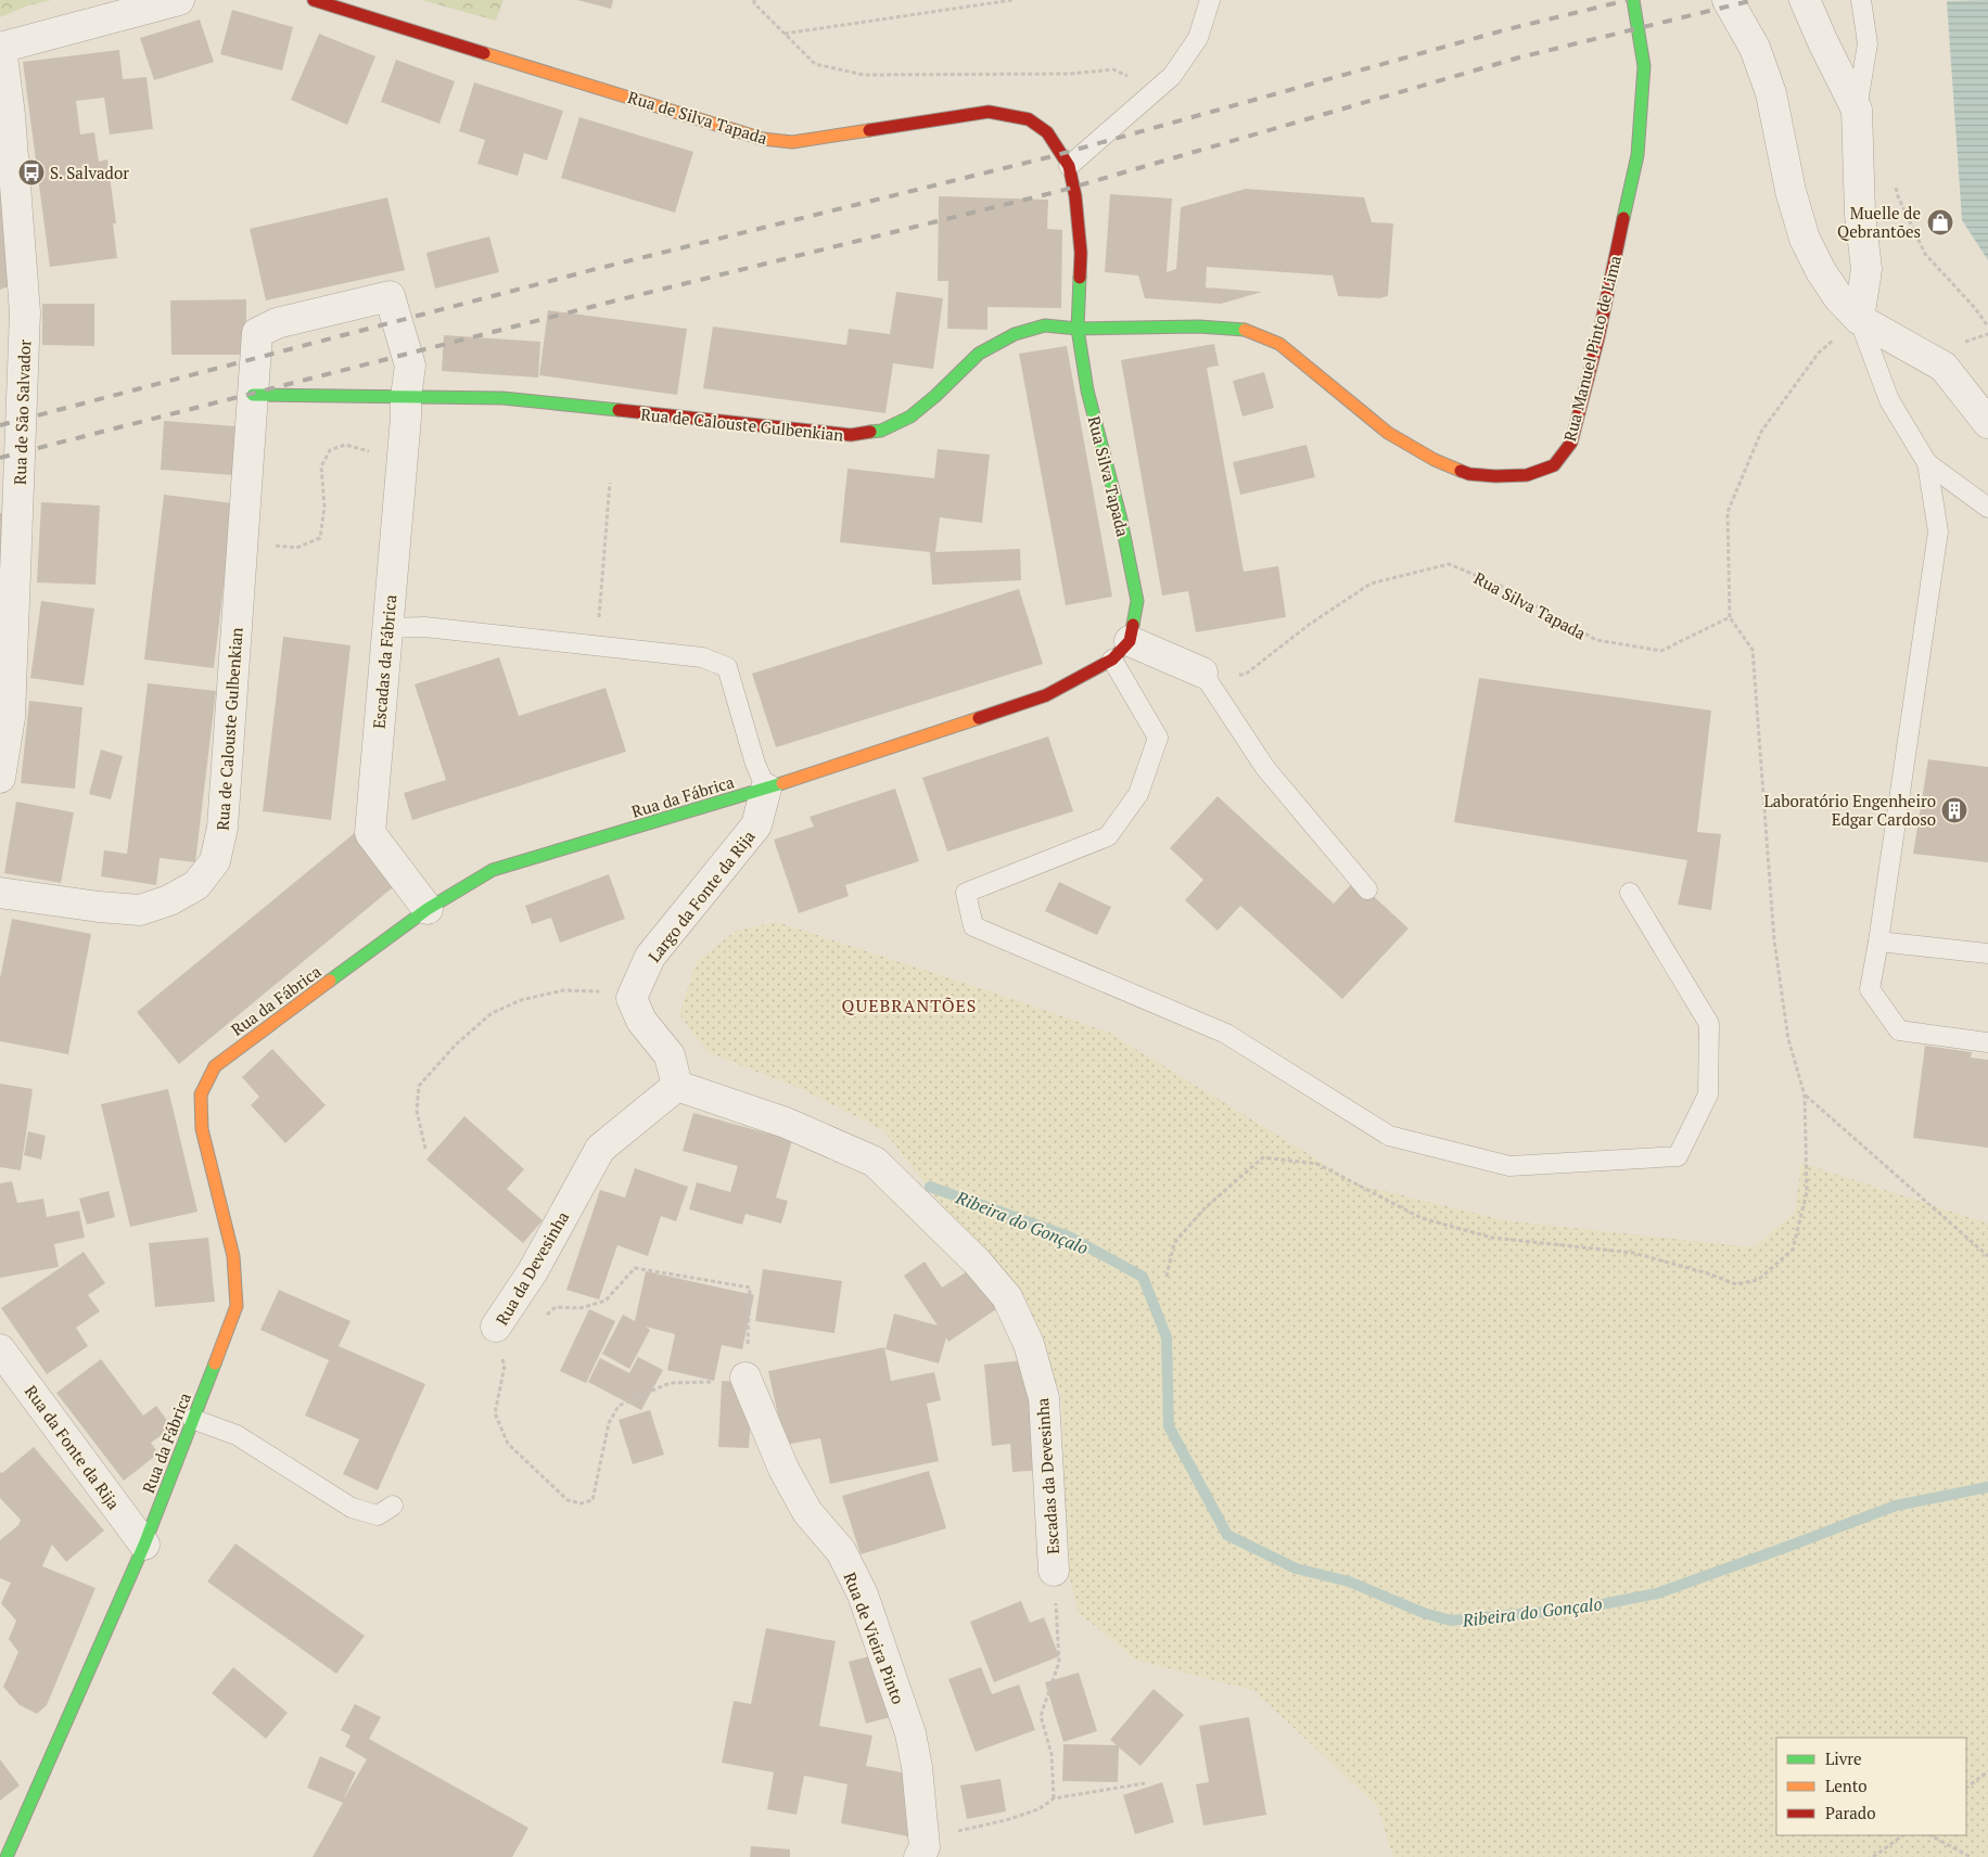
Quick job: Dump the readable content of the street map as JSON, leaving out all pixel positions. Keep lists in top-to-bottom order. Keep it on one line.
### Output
{"streets":{"street":["Rua de Silva Tapada","Rua Manuel Pinto de Lima","Rua de São Salvador","Rua de Calouste Gulbenkian","Rua Silva Tapada","Escadas da Fábrica","Rua da Fábrica","Largo da Fonte da Rija","Rua da Devesinha","Rua da Fonte da Rija","Escadas da Devesinha","Rua de Vieira Pinto"]},"crossings":[["Rua de Silva Tapada","Rua Manuel Pinto de Lima"],["Rua de Silva Tapada","Rua de Calouste Gulbenkian"],["Rua de Silva Tapada","Rua Silva Tapada"],["Rua Manuel Pinto de Lima","Rua de Calouste Gulbenkian"],["Rua Manuel Pinto de Lima","Rua Silva Tapada"],["Rua de Calouste Gulbenkian","Rua Silva Tapada"],["Rua de Calouste Gulbenkian","Escadas da Fábrica"],["Rua Silva Tapada","Rua da Fábrica"],["Escadas da Fábrica","Rua da Fábrica"],["Rua da Fábrica","Largo da Fonte da Rija"],["Rua da Fábrica","Rua da Fonte da Rija"],["Rua da Devesinha","Escadas da Devesinha"],["Rua da Devesinha","Rua de Vieira Pinto"]],"districts":["QUEBRANTÕES"],"water":["Ribeira do Gonçalo"],"places":{"bus stop":["S. Salvador"],"shop":["Muelle de Qebrantões"],"building":["Laboratório Engenheiro Edgar Cardoso"]},"legend":["Livre","Lento","Parado"]}
